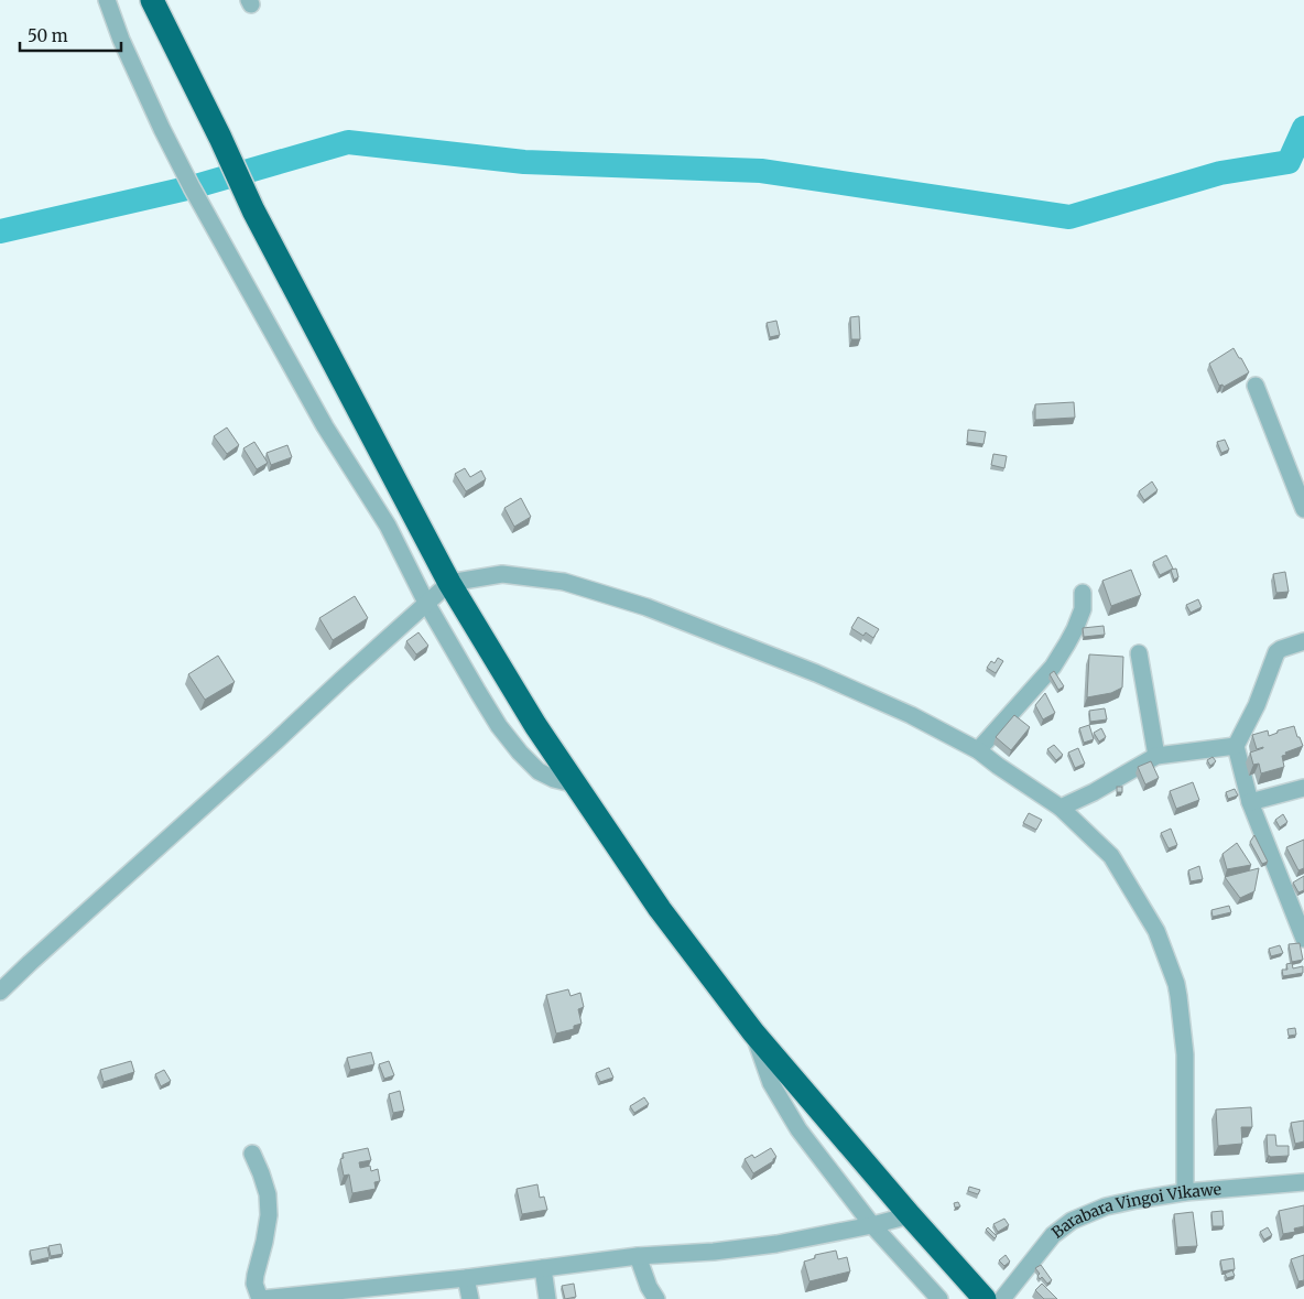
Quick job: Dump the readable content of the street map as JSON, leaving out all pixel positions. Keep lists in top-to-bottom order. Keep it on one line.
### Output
{"streets":{"street":["Barabara Vingoi Vikawe"]},"scale_bar":"50 m"}
